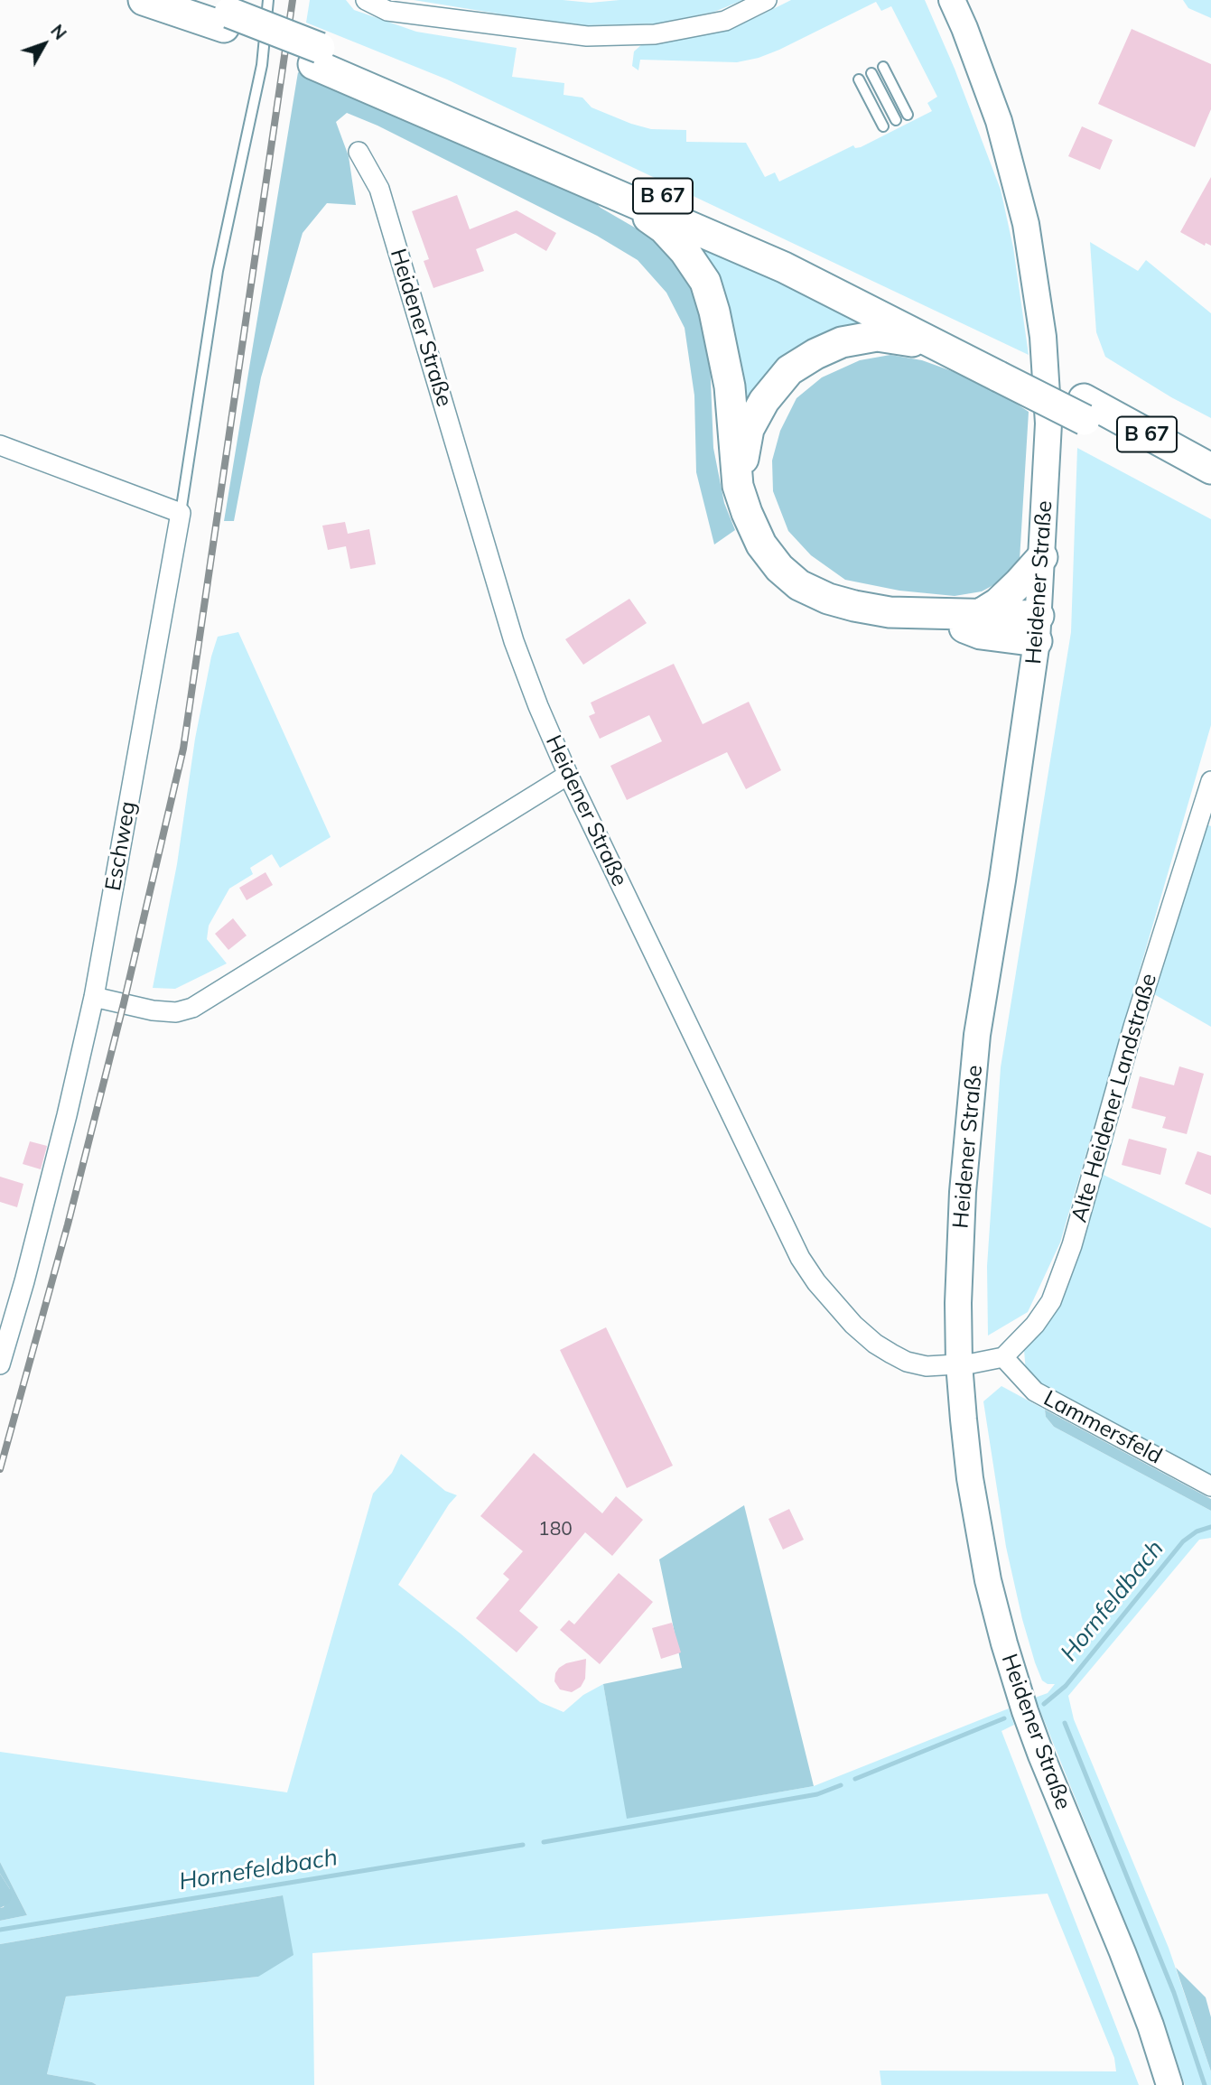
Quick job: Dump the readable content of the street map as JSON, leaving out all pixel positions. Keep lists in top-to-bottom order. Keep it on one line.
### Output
{"streets":{"highway":["B 67"],"main road":["Heidener Straße"],"street":["Eschweg","Alte Heidener Landstraße","Lammersfeld"]},"crossings":[["Alte Heidener Landstraße","Lammersfeld"]],"water":["Hornfeldbach","Hornefeldbach"],"house_numbers":["180"],"north":"top right"}
